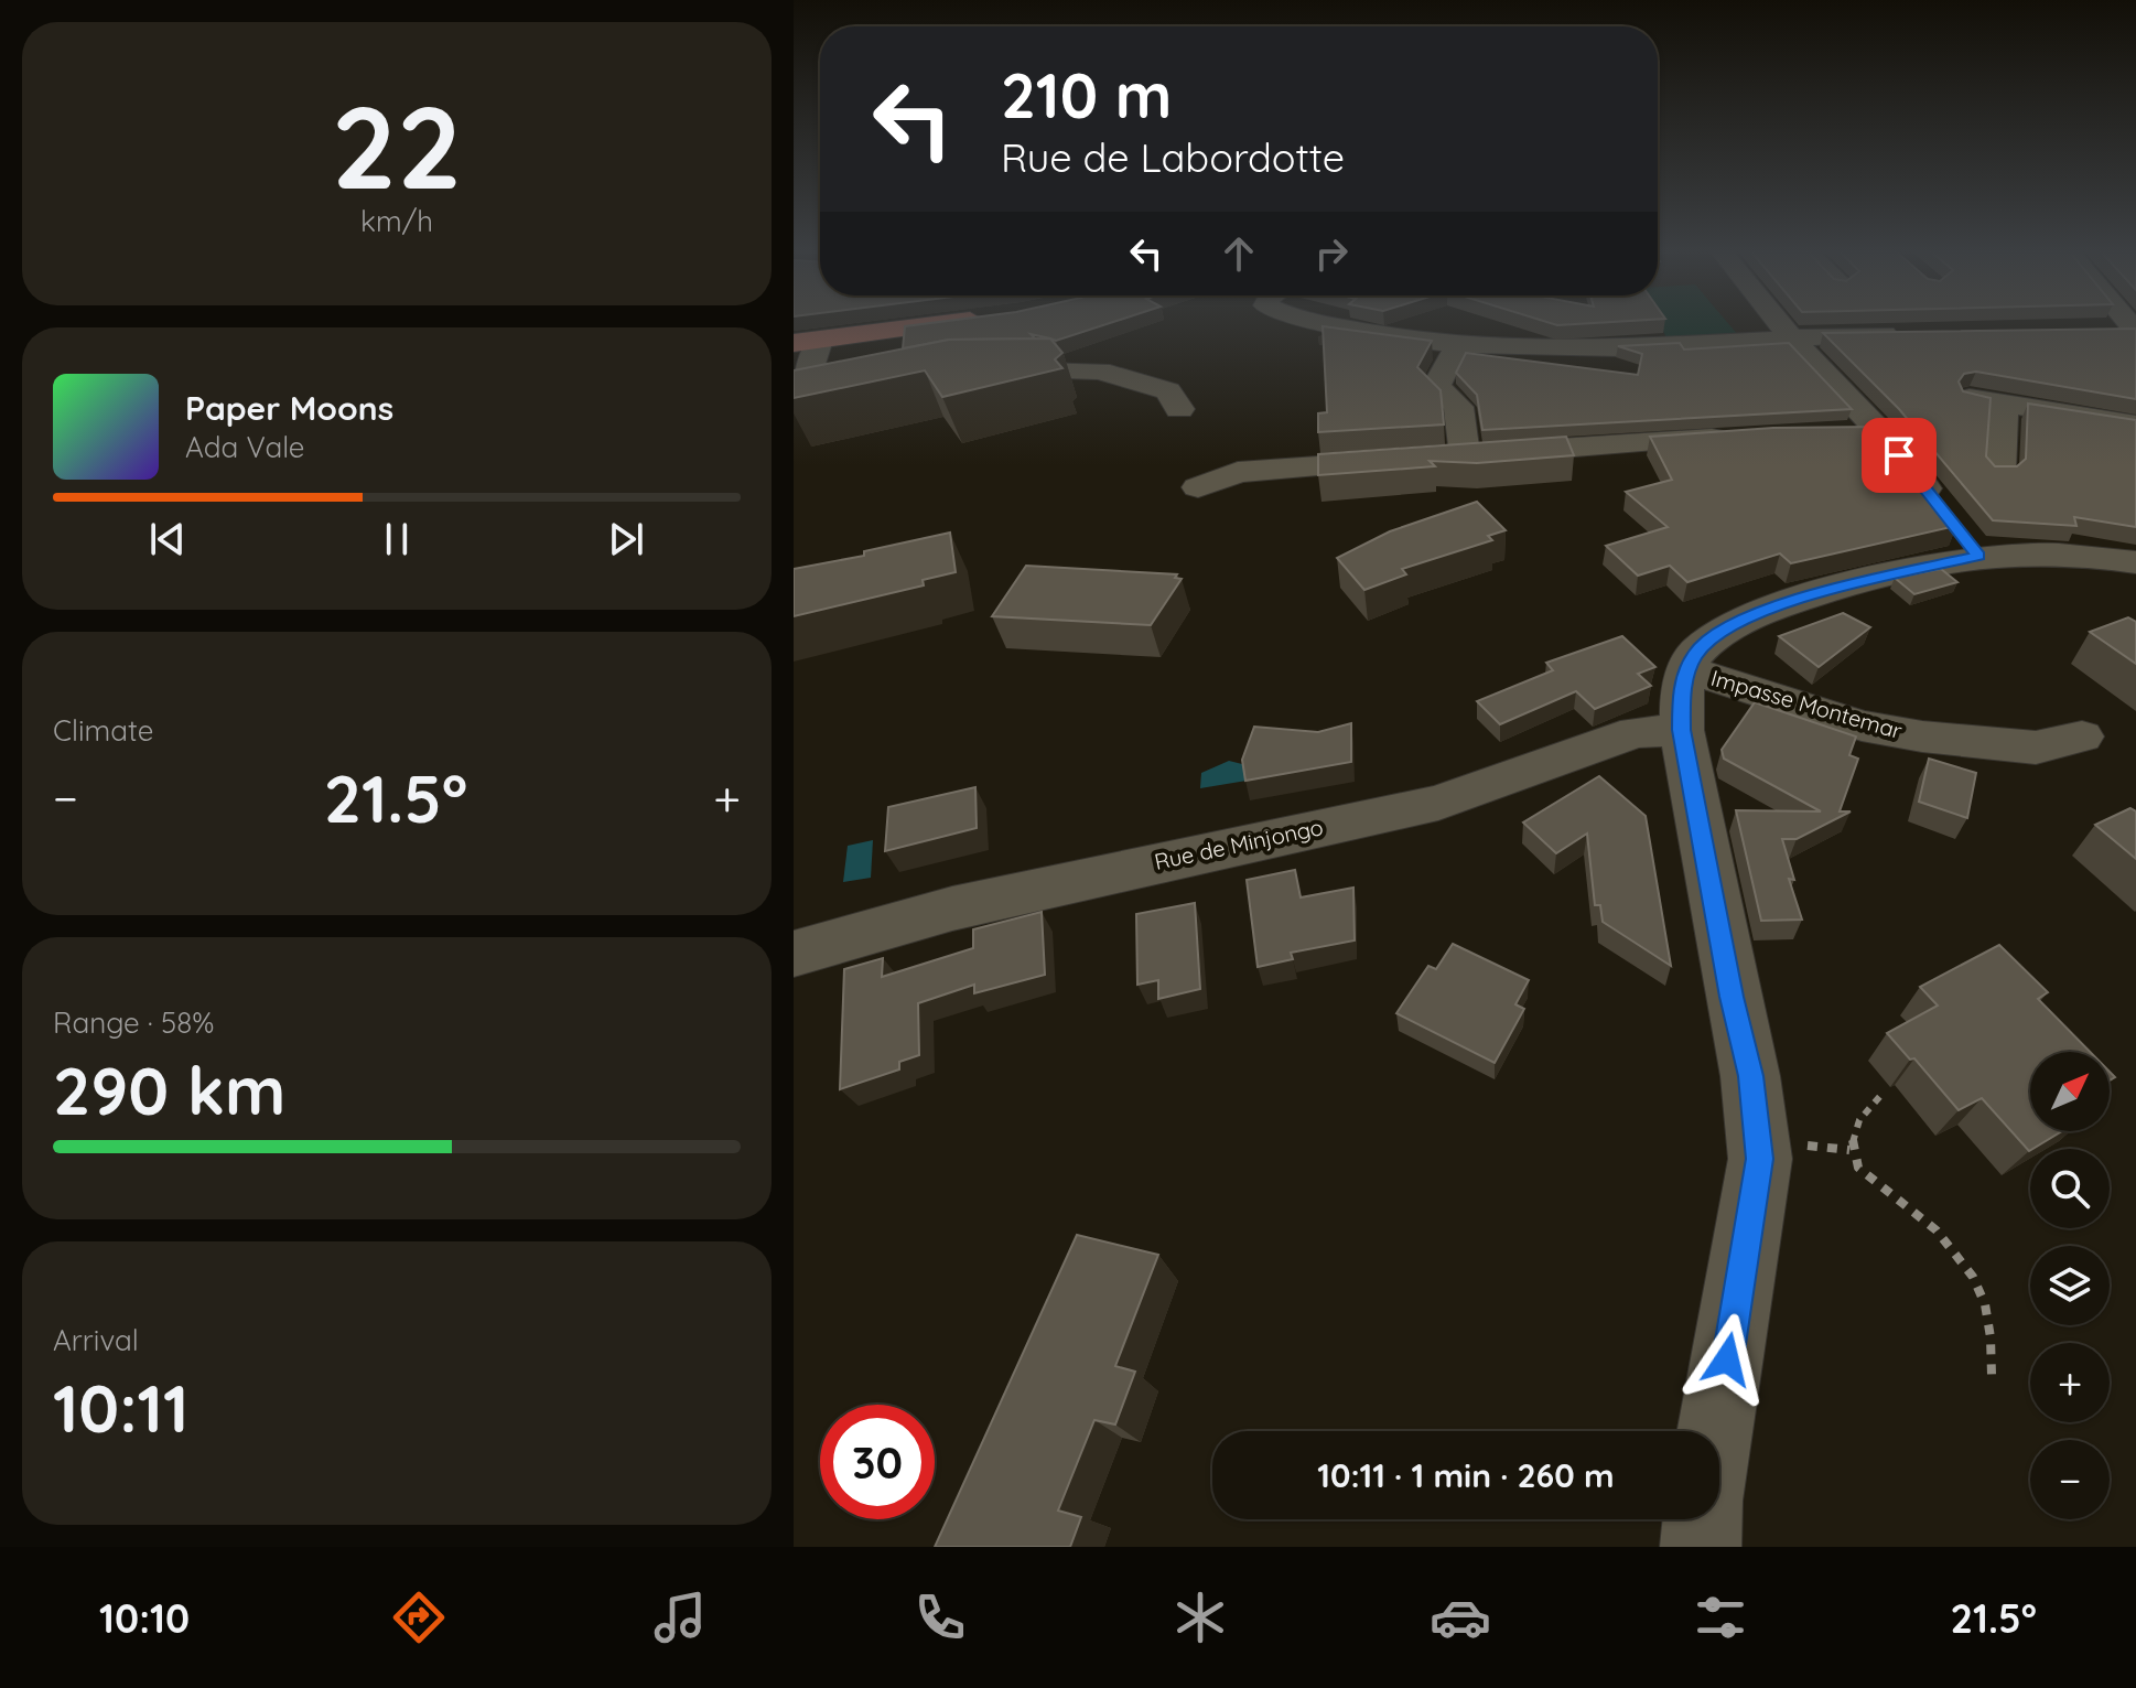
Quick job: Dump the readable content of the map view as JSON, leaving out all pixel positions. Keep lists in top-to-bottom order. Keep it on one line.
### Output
{"streets":{"street":["Impasse Montemar","Rue de Minjongo"]},"north":"top right","page":{"tile":[["22","km/h"],"Climate",["Range · 58%","290 km"],["Arrival","10:11"]],"turn":["210 m","Rue de Labordotte"],"song":["Paper Moons","Ada Vale"],"heat":["−","21.5°","+"],"map_buttons":["+","−"],"limit":"30","trip":"10:11 · 1 min · 260 m","tabs":["10:10","21.5°"]}}
